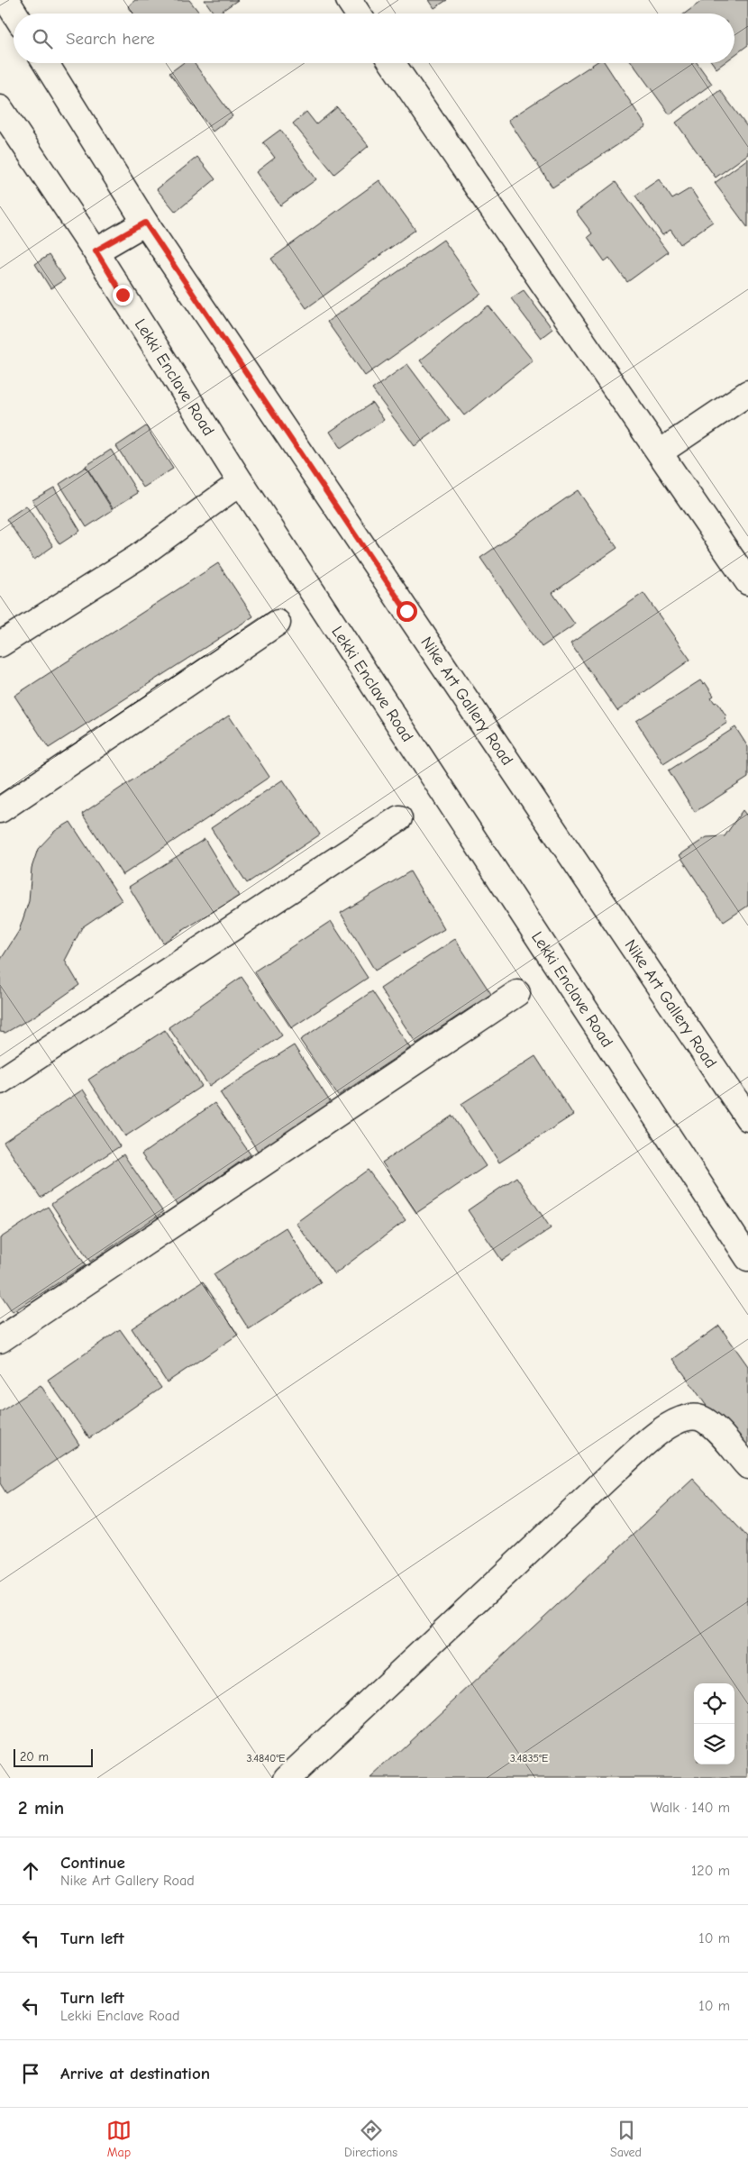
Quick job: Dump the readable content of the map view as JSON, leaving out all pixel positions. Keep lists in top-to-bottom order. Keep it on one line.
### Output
{"streets":{"street":["Lekki Enclave Road","Nike Art Gallery Road"]},"scale_bar":"20 m","page":{"search":"Search here","scale":"20 m","heading":["2 min","Walk · 140 m"],"list":[["Continue","Nike Art Gallery Road","120 m"],["Turn left","10 m"],["Turn left","Lekki Enclave Road","10 m"],"Arrive at destination"],"nav":["Map","Directions","Saved"]},"coordinates":["3.4840°E","3.4835°E"]}
